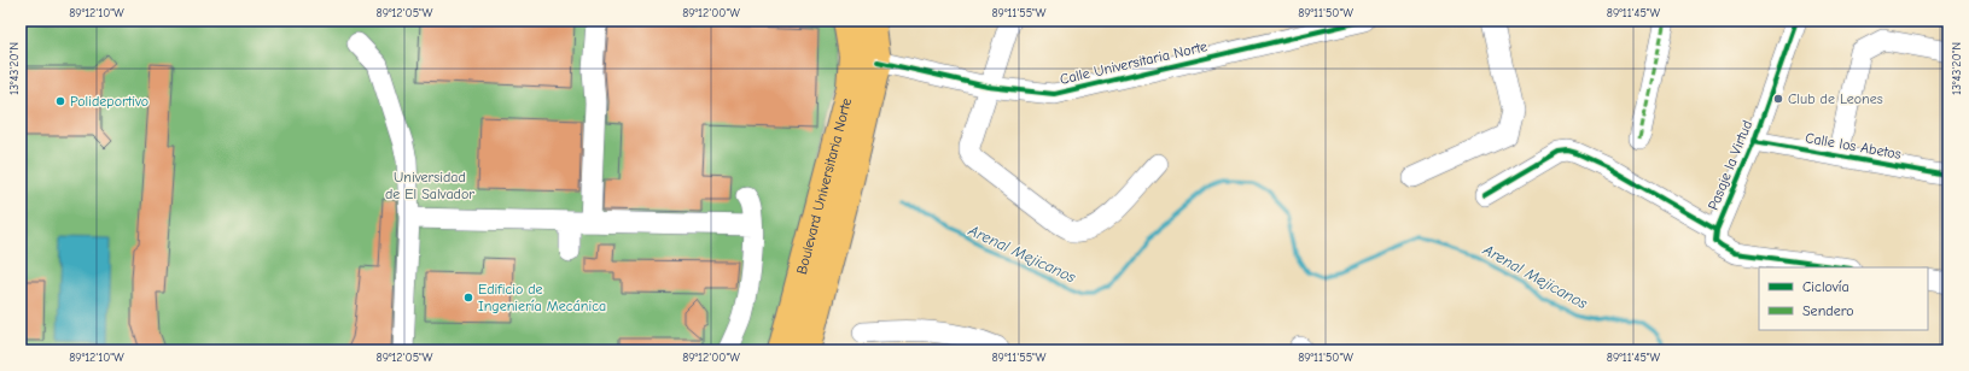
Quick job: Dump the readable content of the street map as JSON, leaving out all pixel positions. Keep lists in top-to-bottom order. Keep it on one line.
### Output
{"streets":{"main road":["Boulevard Universitaria Norte"],"street":["Calle Universitaria Norte","Calle los Abetos","Pasaje la Virtud"]},"crossings":[["Calle Universitaria Norte","Boulevard Universitaria Norte"],["Calle los Abetos","Pasaje la Virtud"]],"water":["Arenal Mejicanos"],"parks":["Universidad de El Salvador"],"places":["Club de Leones","Polideportivo","Edificio de Ingeniería Mecánica"],"legend":["Ciclovía","Sendero"],"coordinates":["89°12'10\"W","89°12'05\"W","89°12'00\"W","89°11'55\"W","89°11'50\"W","89°11'45\"W","13°43'20\"N"]}
